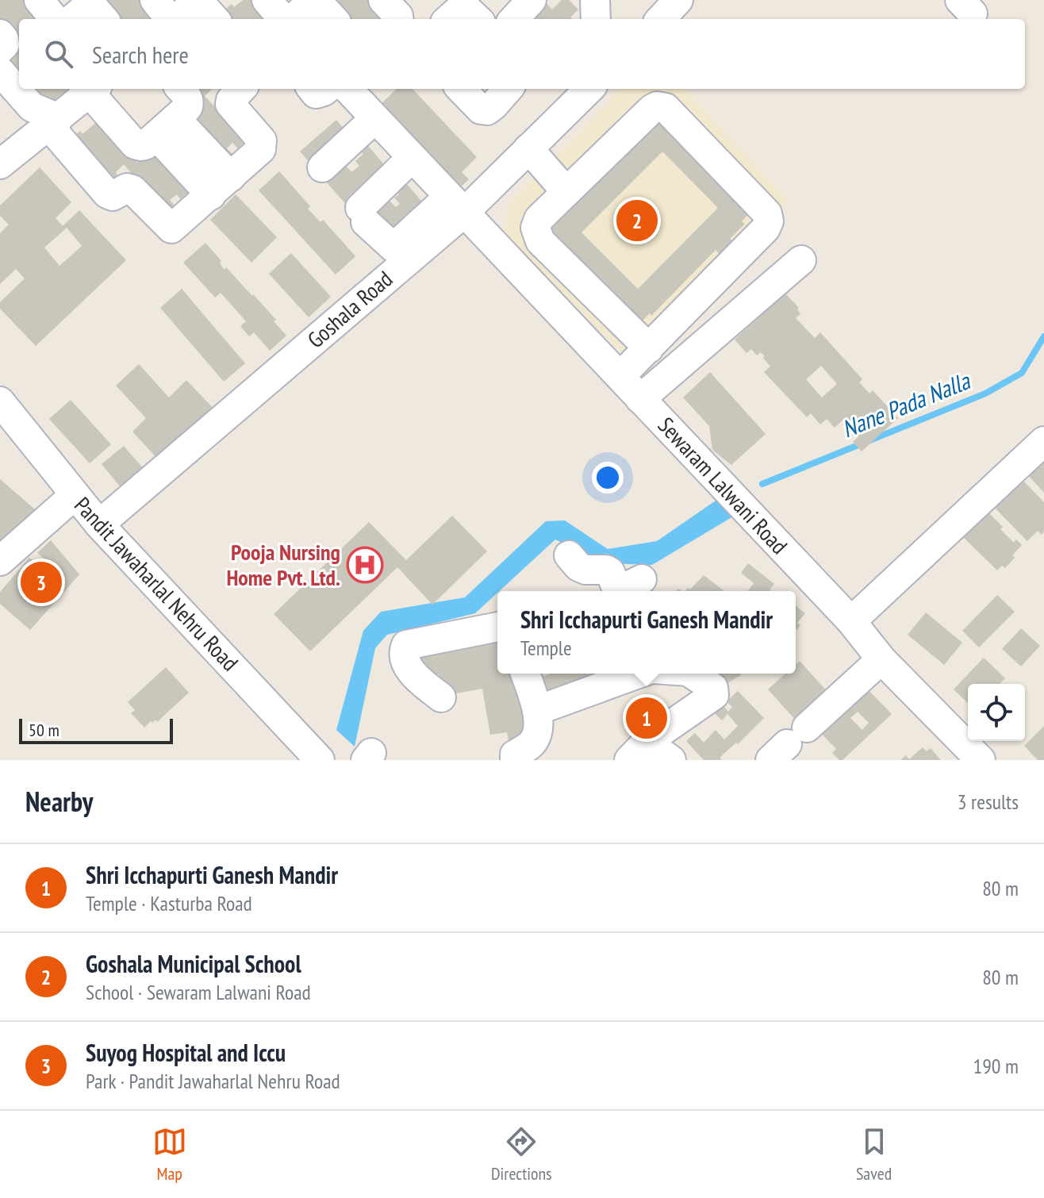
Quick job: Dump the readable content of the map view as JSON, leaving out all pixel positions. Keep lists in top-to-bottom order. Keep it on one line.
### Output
{"streets":{"street":["Goshala Road","Sewaram Lalwani Road","Pandit Jawaharlal Nehru Road"]},"crossings":[["Goshala Road","Sewaram Lalwani Road"],["Goshala Road","Pandit Jawaharlal Nehru Road"]],"water":["Nane Pada Nalla"],"places":{"hospital":["Pooja Nursing Home Pvt. Ltd."]},"scale_bar":"50 m","page":{"search":"Search here","pins":["2","3","1"],"popup":["Shri Icchapurti Ganesh Mandir","Temple"],"scale":"50 m","heading":["Nearby","3 results"],"list":[{"mark":"1","name":"Shri Icchapurti Ganesh Mandir","note":"Temple · Kasturba Road","value":"80 m"},{"mark":"2","name":"Goshala Municipal School","note":"School · Sewaram Lalwani Road","value":"80 m"},{"mark":"3","name":"Suyog Hospital and Iccu","note":"Park · Pandit Jawaharlal Nehru Road","value":"190 m"}],"nav":["Map","Directions","Saved"]}}
